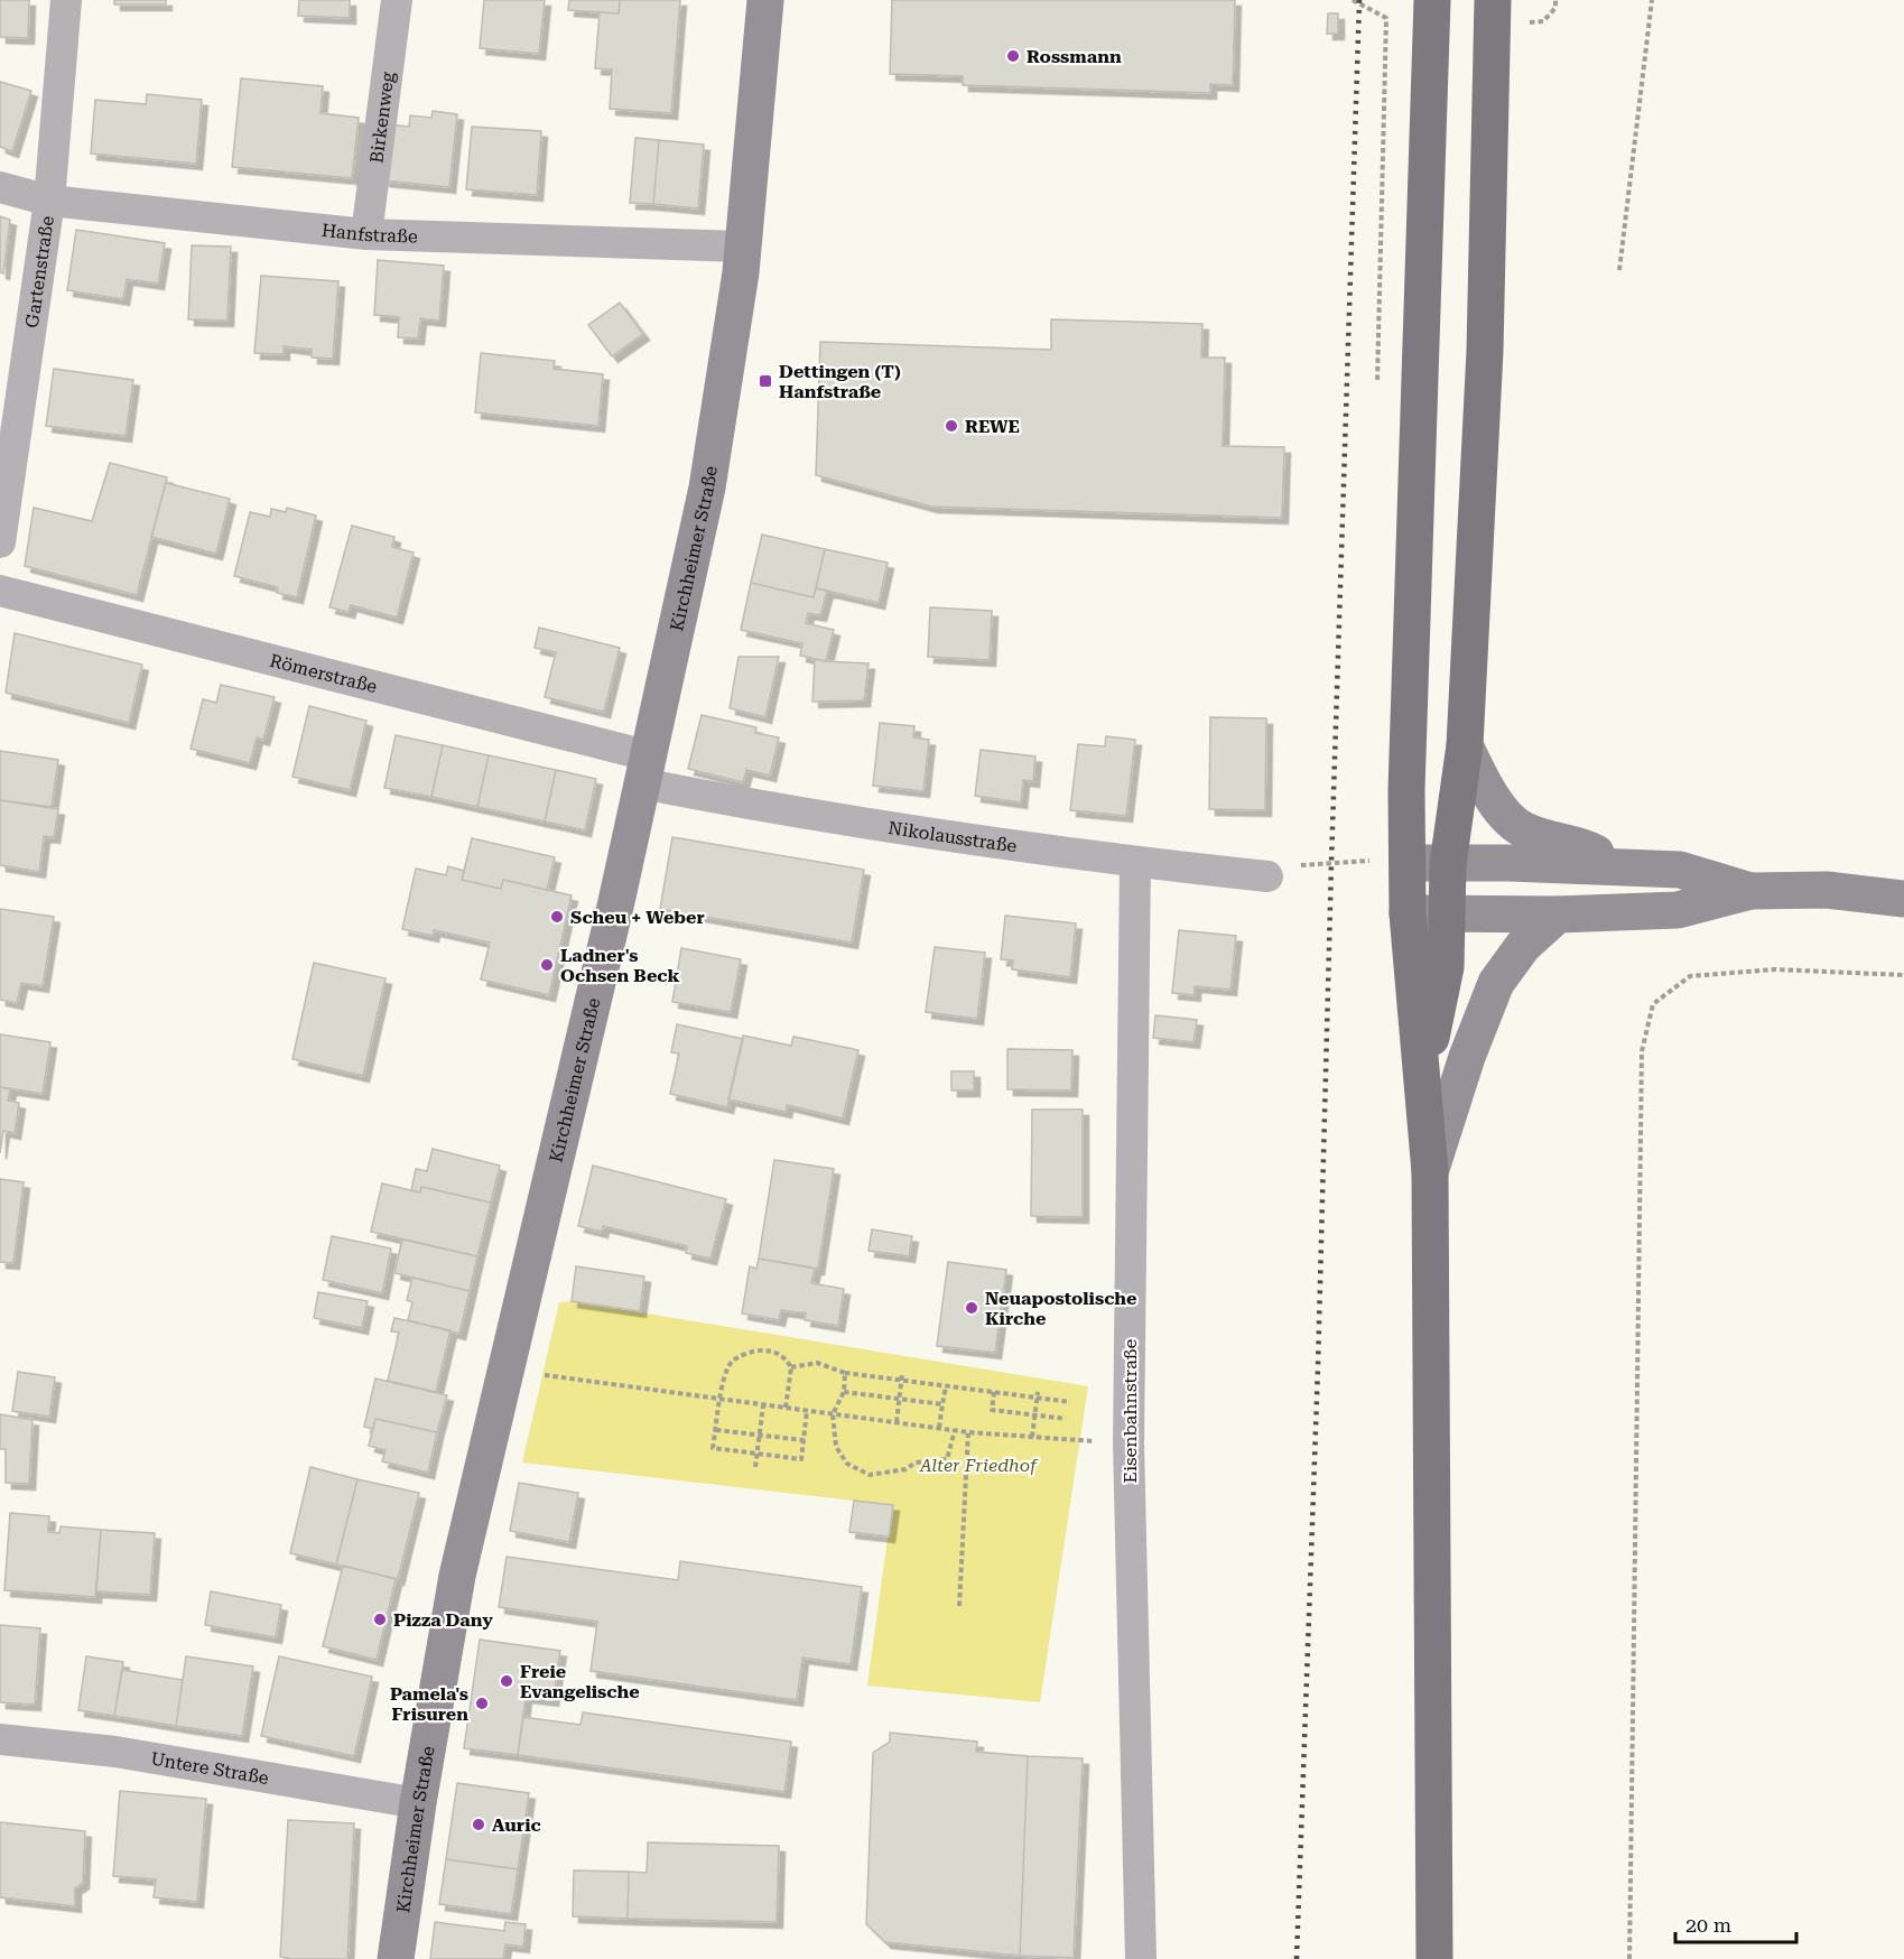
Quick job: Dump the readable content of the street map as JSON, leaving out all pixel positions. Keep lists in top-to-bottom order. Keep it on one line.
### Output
{"streets":{"street":["Birkenweg","Hanfstraße","Gartenstraße","Kirchheimer Straße","Römerstraße","Nikolausstraße","Eisenbahnstraße","Untere Straße"]},"crossings":[["Birkenweg","Hanfstraße"],["Hanfstraße","Gartenstraße"],["Hanfstraße","Kirchheimer Straße"],["Kirchheimer Straße","Römerstraße"],["Kirchheimer Straße","Nikolausstraße"],["Kirchheimer Straße","Untere Straße"],["Römerstraße","Nikolausstraße"],["Nikolausstraße","Eisenbahnstraße"]],"parks":["Alter Friedhof"],"places":{"other":["Rossmann","REWE","Scheu + Weber","Ladner's Ochsen Beck","Neuapostolische Kirche","Pizza Dany","Freie Evangelische","Pamela's Frisuren","Auric"],"transit":["Dettingen (T) Hanfstraße"]},"scale_bar":"20 m"}
